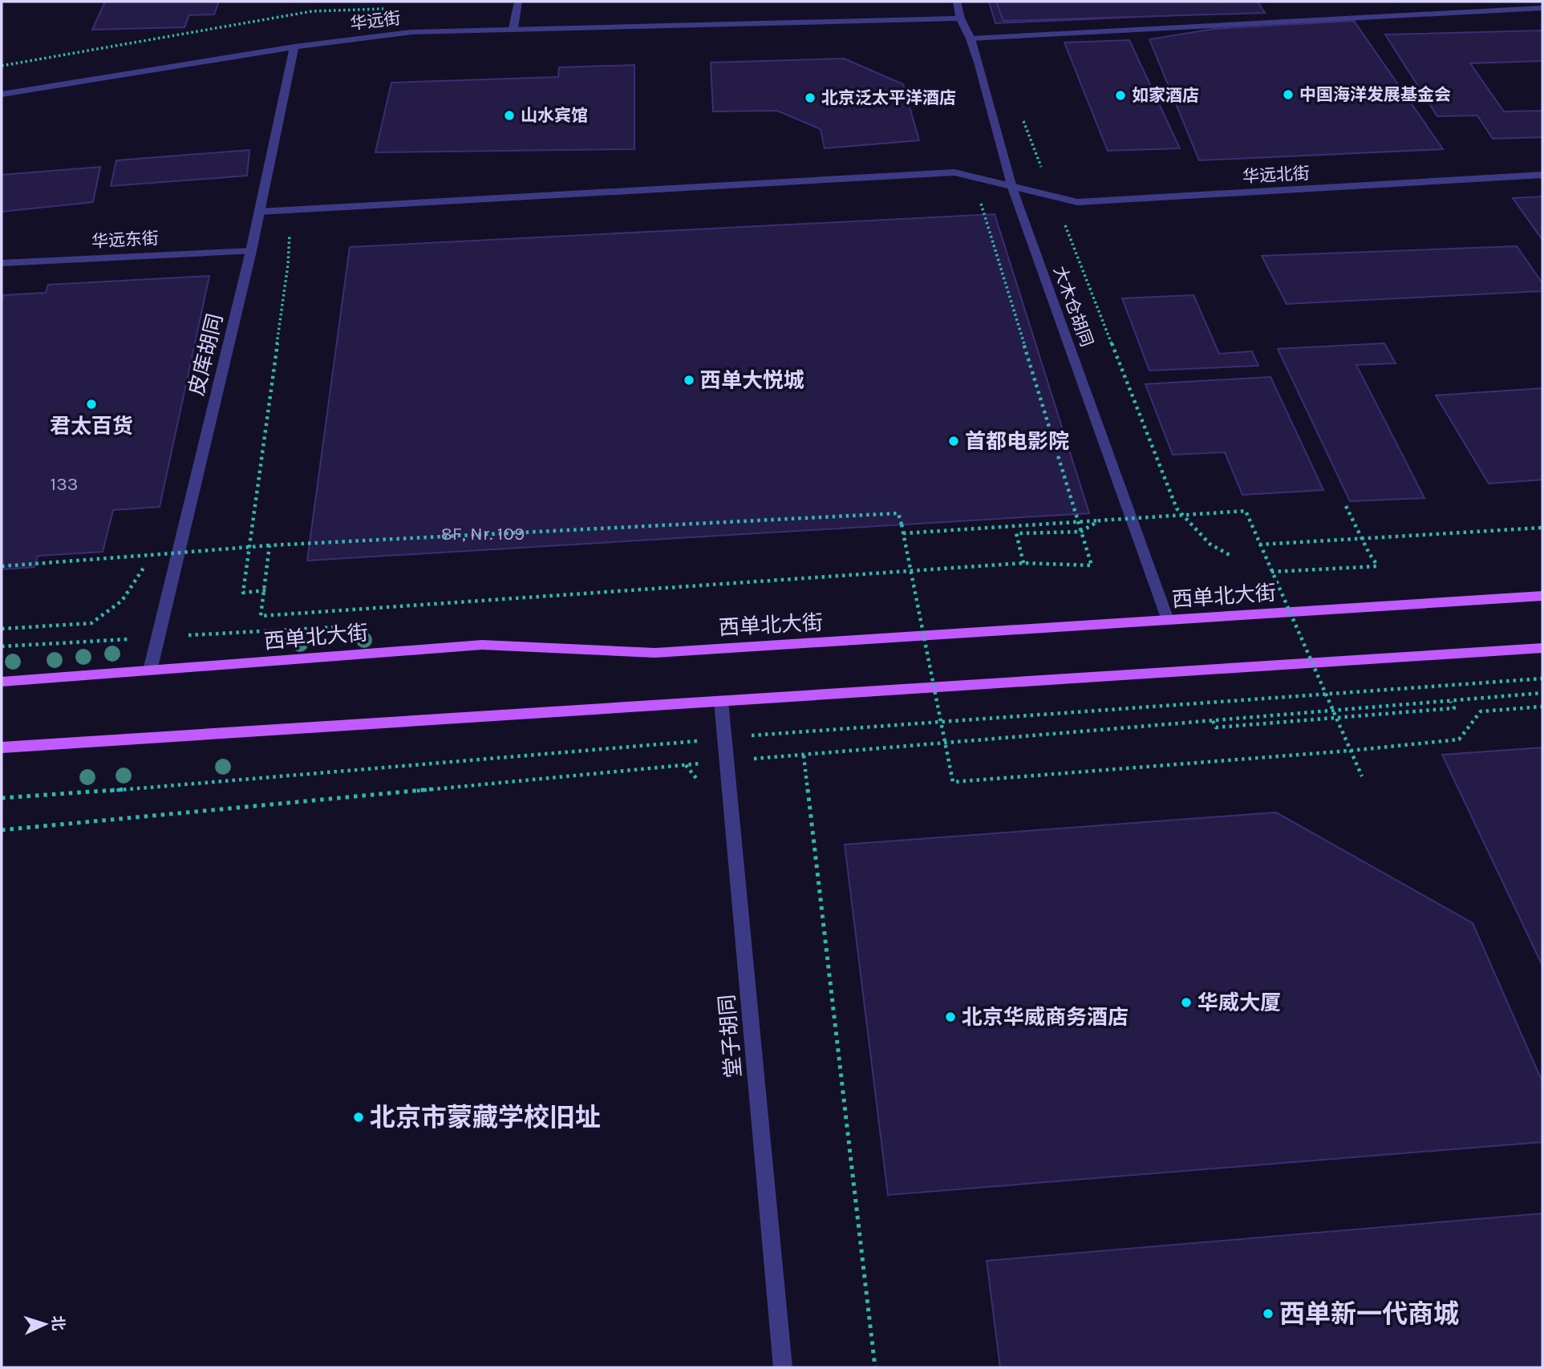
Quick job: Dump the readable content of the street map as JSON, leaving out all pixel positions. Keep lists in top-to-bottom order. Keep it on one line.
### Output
{"streets":{"main road":["西单北大街"],"street":["华远街","华远北街","华远东街","大木仓胡同","皮库胡同","堂子胡同"]},"crossings":[["华远街","大木仓胡同"],["华远街","皮库胡同"],["华远北街","大木仓胡同"],["华远北街","皮库胡同"],["华远东街","皮库胡同"],["大木仓胡同","西单北大街"],["皮库胡同","西单北大街"]],"places":["中国海洋发展基金会","如家酒店","北京泛太平洋酒店","山水宾馆","西单大悦城","君太百货","首都电影院","华威大厦","北京华威商务酒店","北京市蒙藏学校旧址","西单新一代商城"],"house_numbers":["133","8F, Nr. 109"],"north":"right"}
